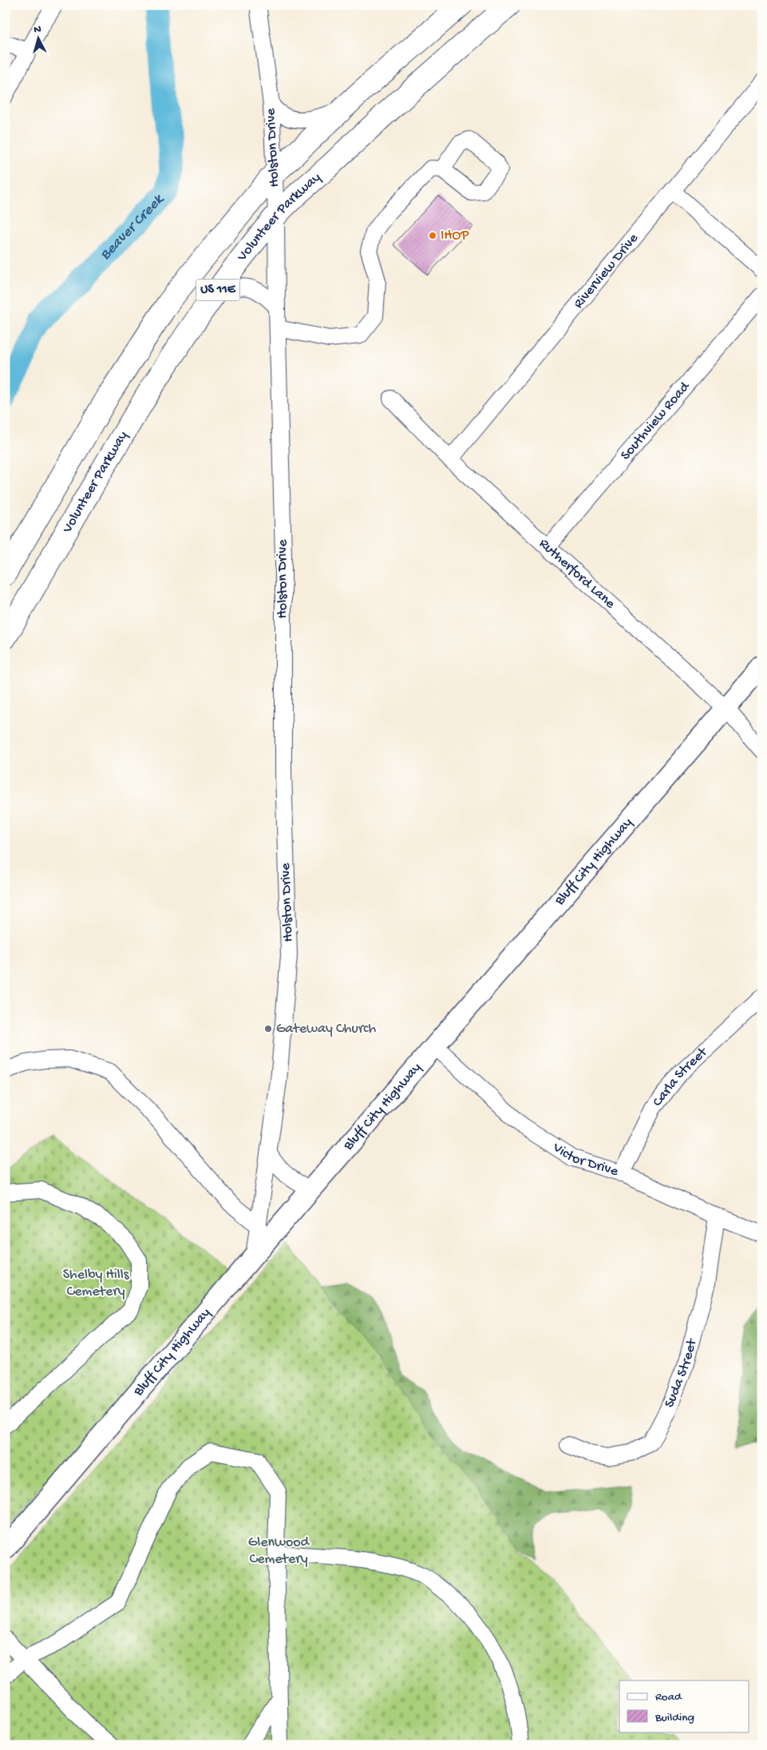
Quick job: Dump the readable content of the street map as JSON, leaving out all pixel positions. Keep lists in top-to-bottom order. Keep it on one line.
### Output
{"streets":{"highway":["Volunteer Parkway","US 11E"],"main road":["Bluff City Highway"],"street":["Holston Drive","Riverview Drive","Southview Road","Rutherford Lane","Carla Street","Victor Drive","Suda Street"]},"crossings":[["Holston Drive","Volunteer Parkway"],["Holston Drive","US 11E"],["Holston Drive","Bluff City Highway"],["Riverview Drive","Rutherford Lane"],["Southview Road","Rutherford Lane"],["Rutherford Lane","Bluff City Highway"],["Bluff City Highway","Victor Drive"],["Carla Street","Victor Drive"],["Victor Drive","Suda Street"]],"water":["Beaver Creek"],"parks":["Shelby Hills Cemetery","Glenwood Cemetery"],"places":["IHOP","Gateway Church"],"legend":["Road","Building"],"north":"top"}
